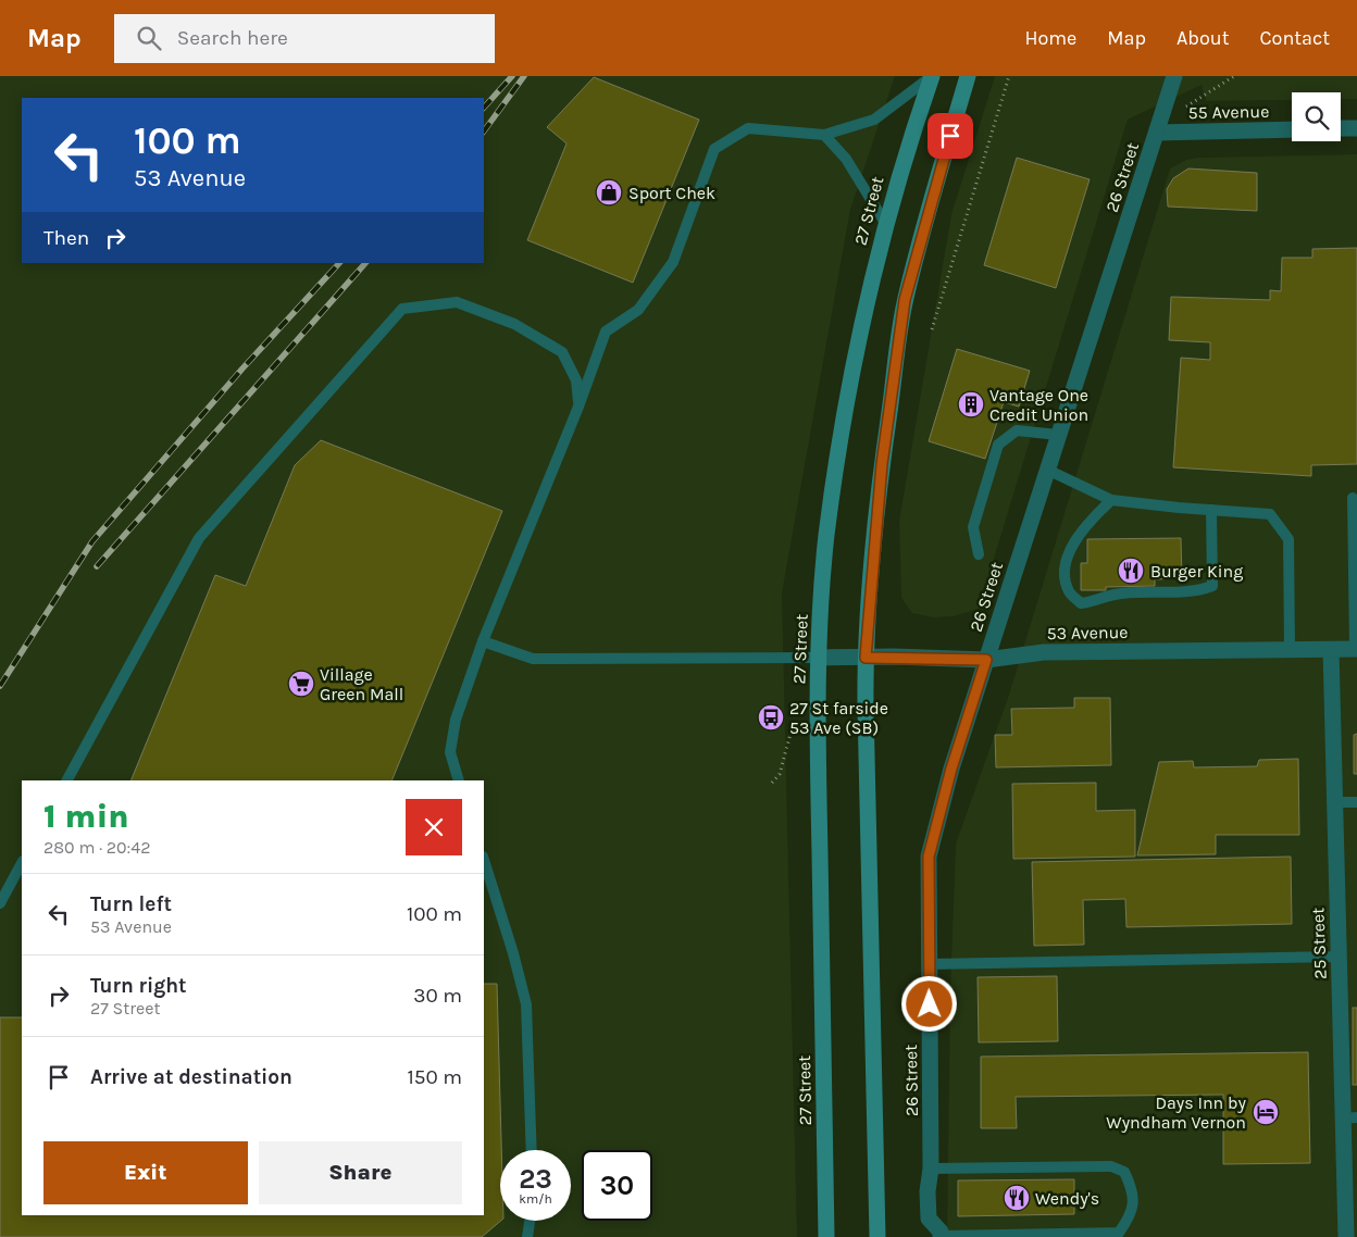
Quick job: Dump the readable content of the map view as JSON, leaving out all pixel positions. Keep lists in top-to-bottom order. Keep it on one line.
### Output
{"streets":{"main road":["27 Street"],"street":["55 Avenue","26 Street","53 Avenue","25 Street"]},"crossings":[["55 Avenue","26 Street"],["26 Street","53 Avenue"],["27 Street","53 Avenue"],["53 Avenue","25 Street"]],"places":{"shop":["Sport Chek"],"building":["Vantage One Credit Union"],"restaurant":["Burger King","Wendy's"],"supermarket":["Village Green Mall"],"bus stop":["27 St farside 53 Ave (SB)"],"hotel":["Days Inn by Wyndham Vernon"]},"page":{"header":"Map","search":"Search here","nav":["Home","Map","About","Contact"],"turn":["100 m","53 Avenue"],"then":"Then","heading":["1 min","280 m · 20:42"],"list":[{"name":"Turn left","note":"53 Avenue","value":"100 m"},{"name":"Turn right","note":"27 Street","value":"30 m"},{"name":"Arrive at destination","value":"150 m"}],"buttons":["Exit","Share"],"speed":"23 km/h","limit":"30"}}
